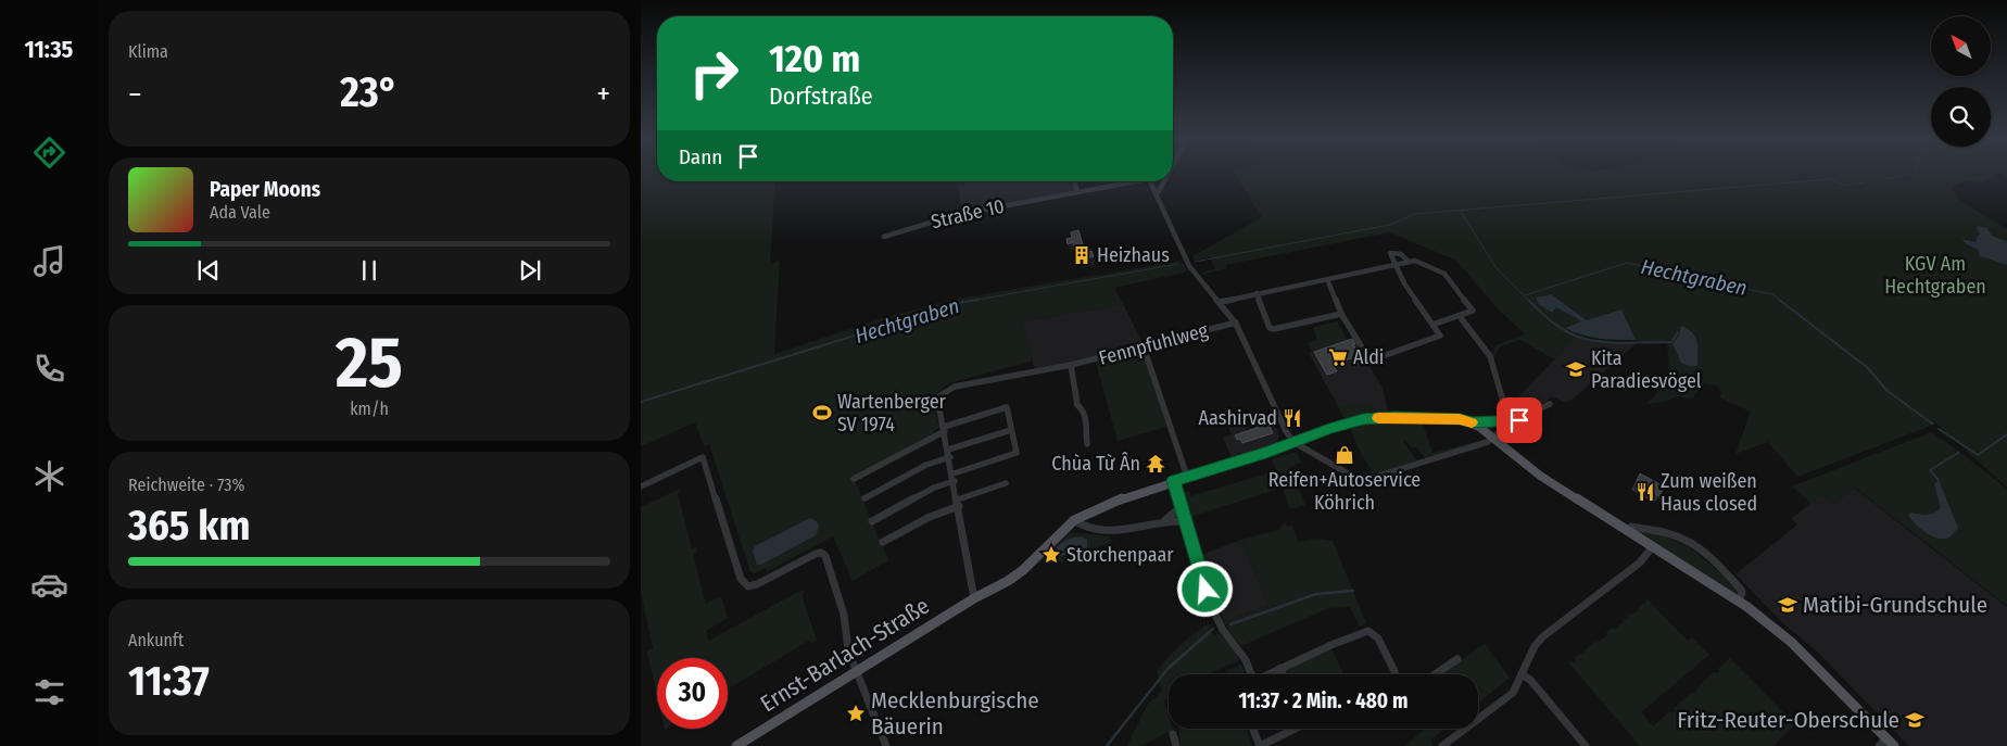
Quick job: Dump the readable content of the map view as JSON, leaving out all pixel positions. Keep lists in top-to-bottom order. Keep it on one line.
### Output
{"streets":{"main road":["Ernst-Barlach-Straße"],"street":["Straße 10","Fennpfuhlweg"]},"crossings":[["Fennpfuhlweg","Ernst-Barlach-Straße"]],"water":["Hechtgraben"],"parks":["KGV Am Hechtgraben"],"places":{"building":["Heizhaus"],"supermarket":["Aldi"],"school or university":["Kita Paradiesvögel","Matibi-Grundschule","Fritz-Reuter-Oberschule"],"sports":["Wartenberger SV 1974"],"restaurant":["Aashirvad","Zum weißen Haus closed"],"shop":["Reifen+Autoservice Köhrich"],"temple":["Chùa Từ Ân"],"place":["Storchenpaar","Mecklenburgische Bäuerin"]},"north":"top left","page":{"tabs":"11:35","tile":["Klima",["25","km/h"],["Reichweite · 73%","365 km"],["Ankunft","11:37"]],"turn":["120 m","Dorfstraße"],"heat":["−","23°","+"],"then":"Dann","song":["Paper Moons","Ada Vale"],"limit":"30","trip":"11:37 · 2 Min. · 480 m"}}
